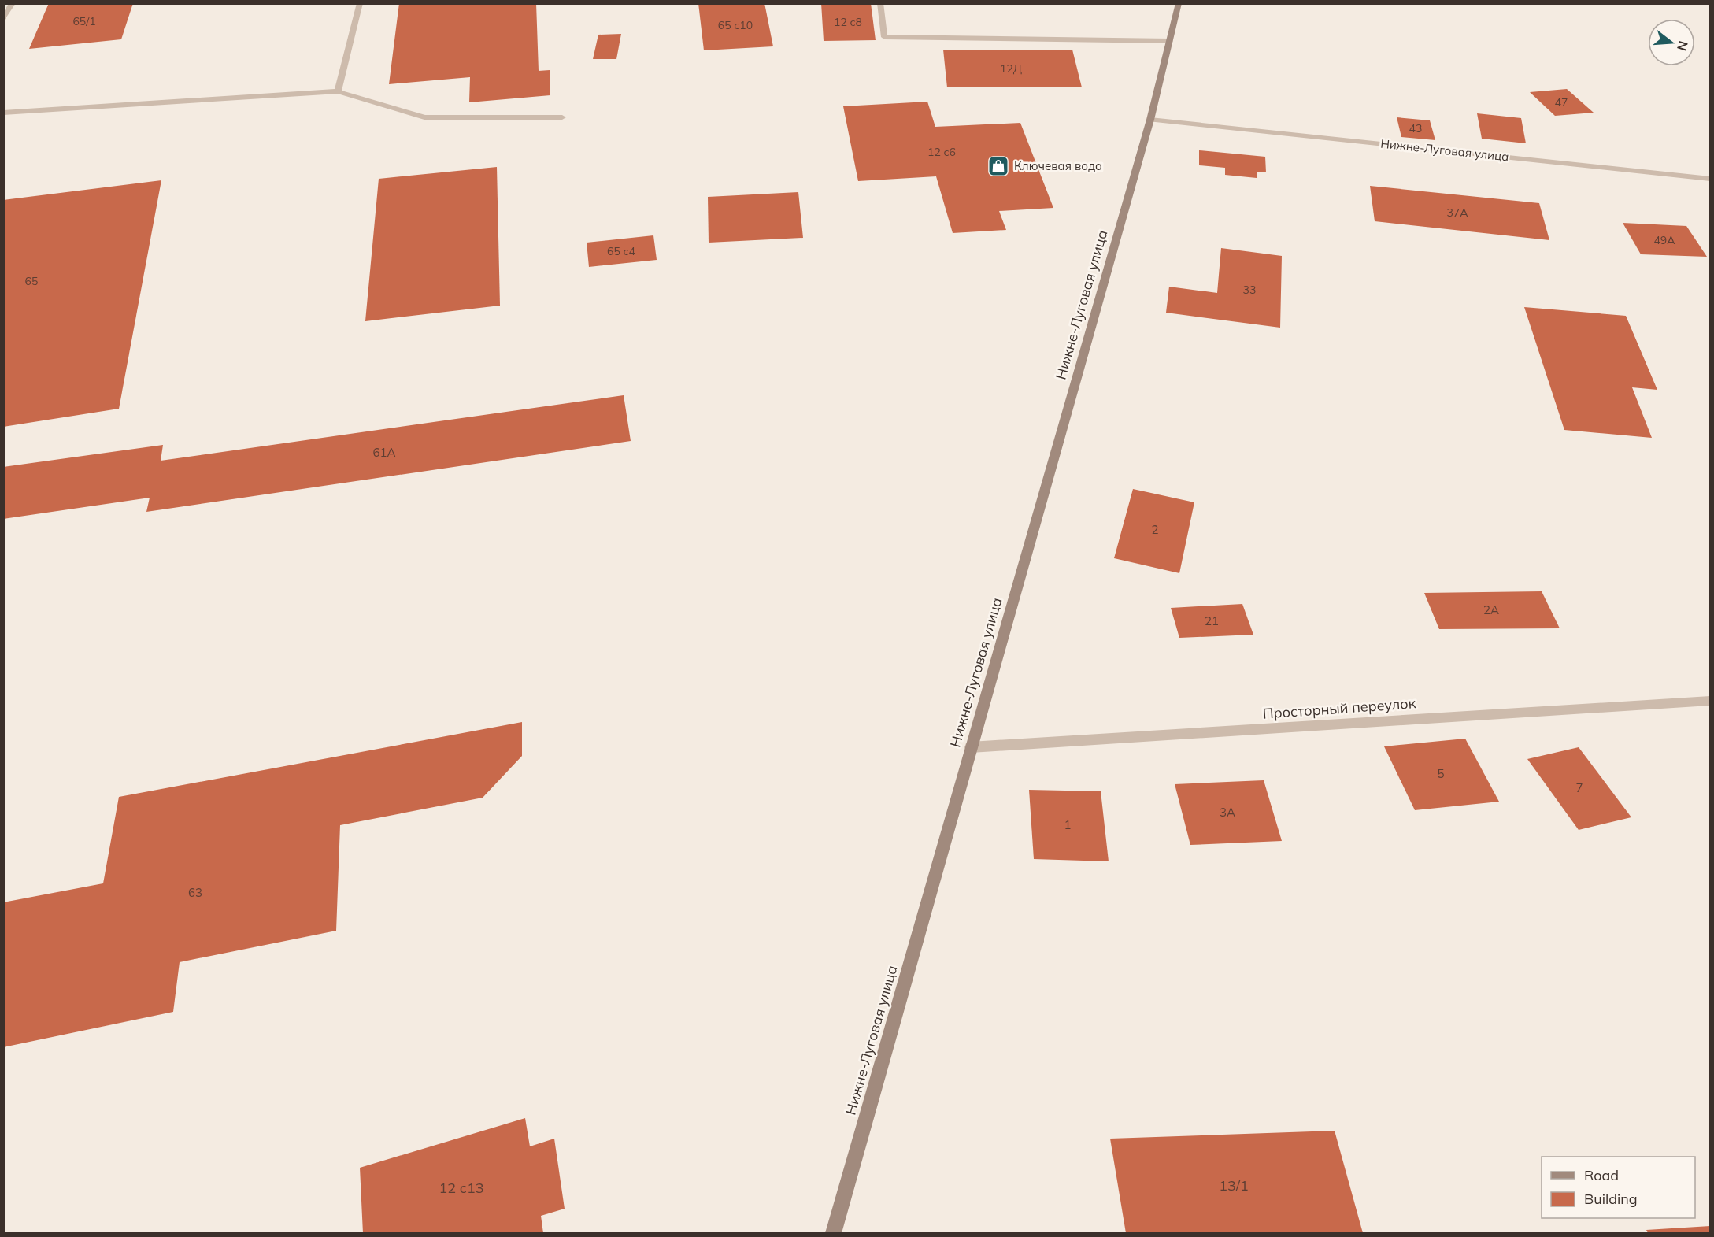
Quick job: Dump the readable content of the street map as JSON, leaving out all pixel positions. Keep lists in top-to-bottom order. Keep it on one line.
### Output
{"streets":{"street":["Нижне-Луговая улица","Просторный переулок"]},"crossings":[["Нижне-Луговая улица","Просторный переулок"]],"places":{"shop":["Ключевая вода"]},"house_numbers":["65/1","12 с8","65 с10","12Д","47","43","12 с6","37А","49А","65 с4","65","33","61А","2","2А","21","5","7","3А","1","63","13/1","12 с13"],"legend":["Road","Building"],"north":"right"}
